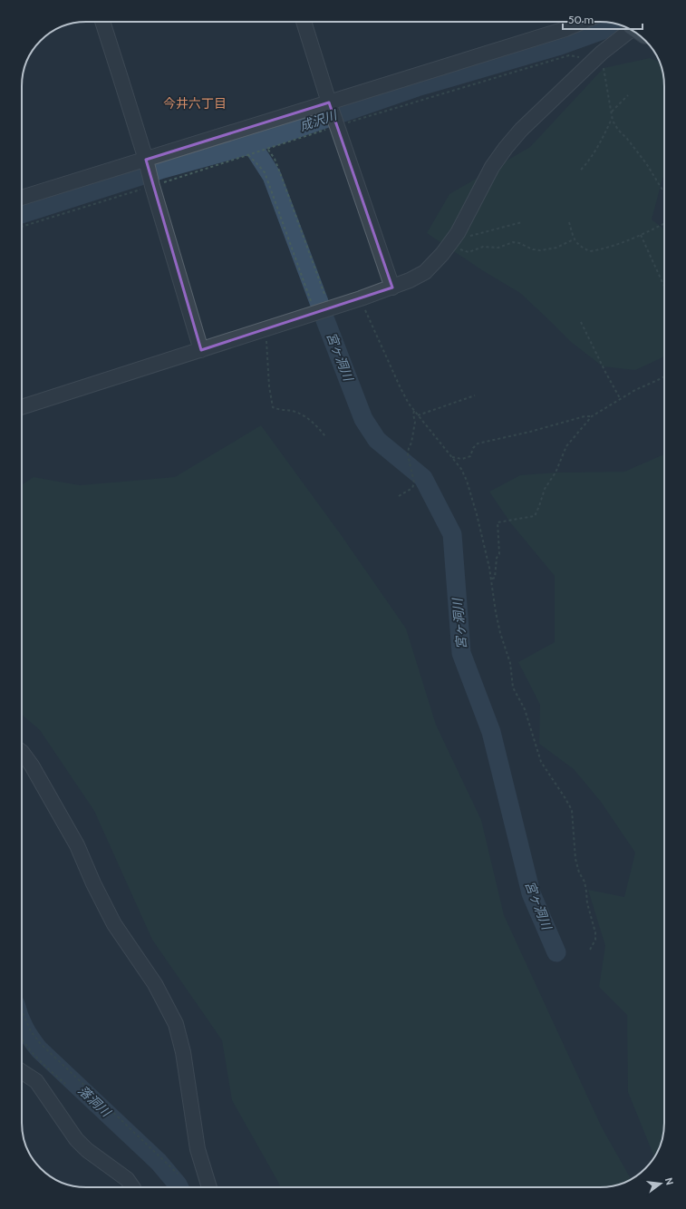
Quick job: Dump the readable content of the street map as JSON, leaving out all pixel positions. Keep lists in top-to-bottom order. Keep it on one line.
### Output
{"districts":["今井六丁目"],"water":["成沢川","宮ヶ洞川","落洞川"],"scale_bar":"50 m","north":"right"}
